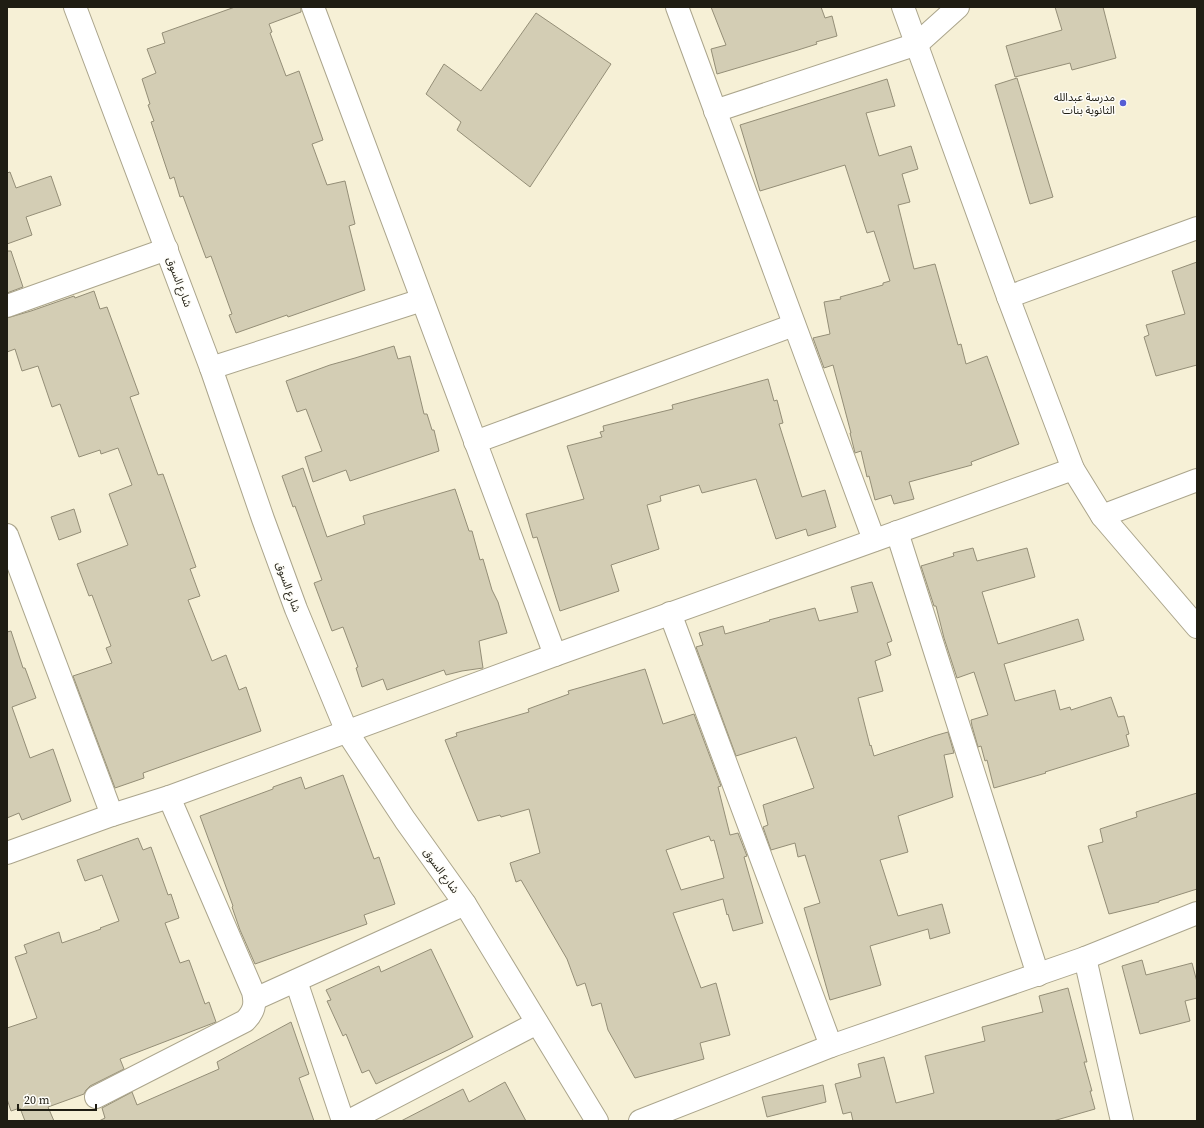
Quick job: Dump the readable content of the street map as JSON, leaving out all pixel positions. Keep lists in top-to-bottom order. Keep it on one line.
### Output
{"streets":{"street":["شارع السوق"]},"places":["مدرسة عبدالله الثانوية بنات"],"scale_bar":"20 m"}
